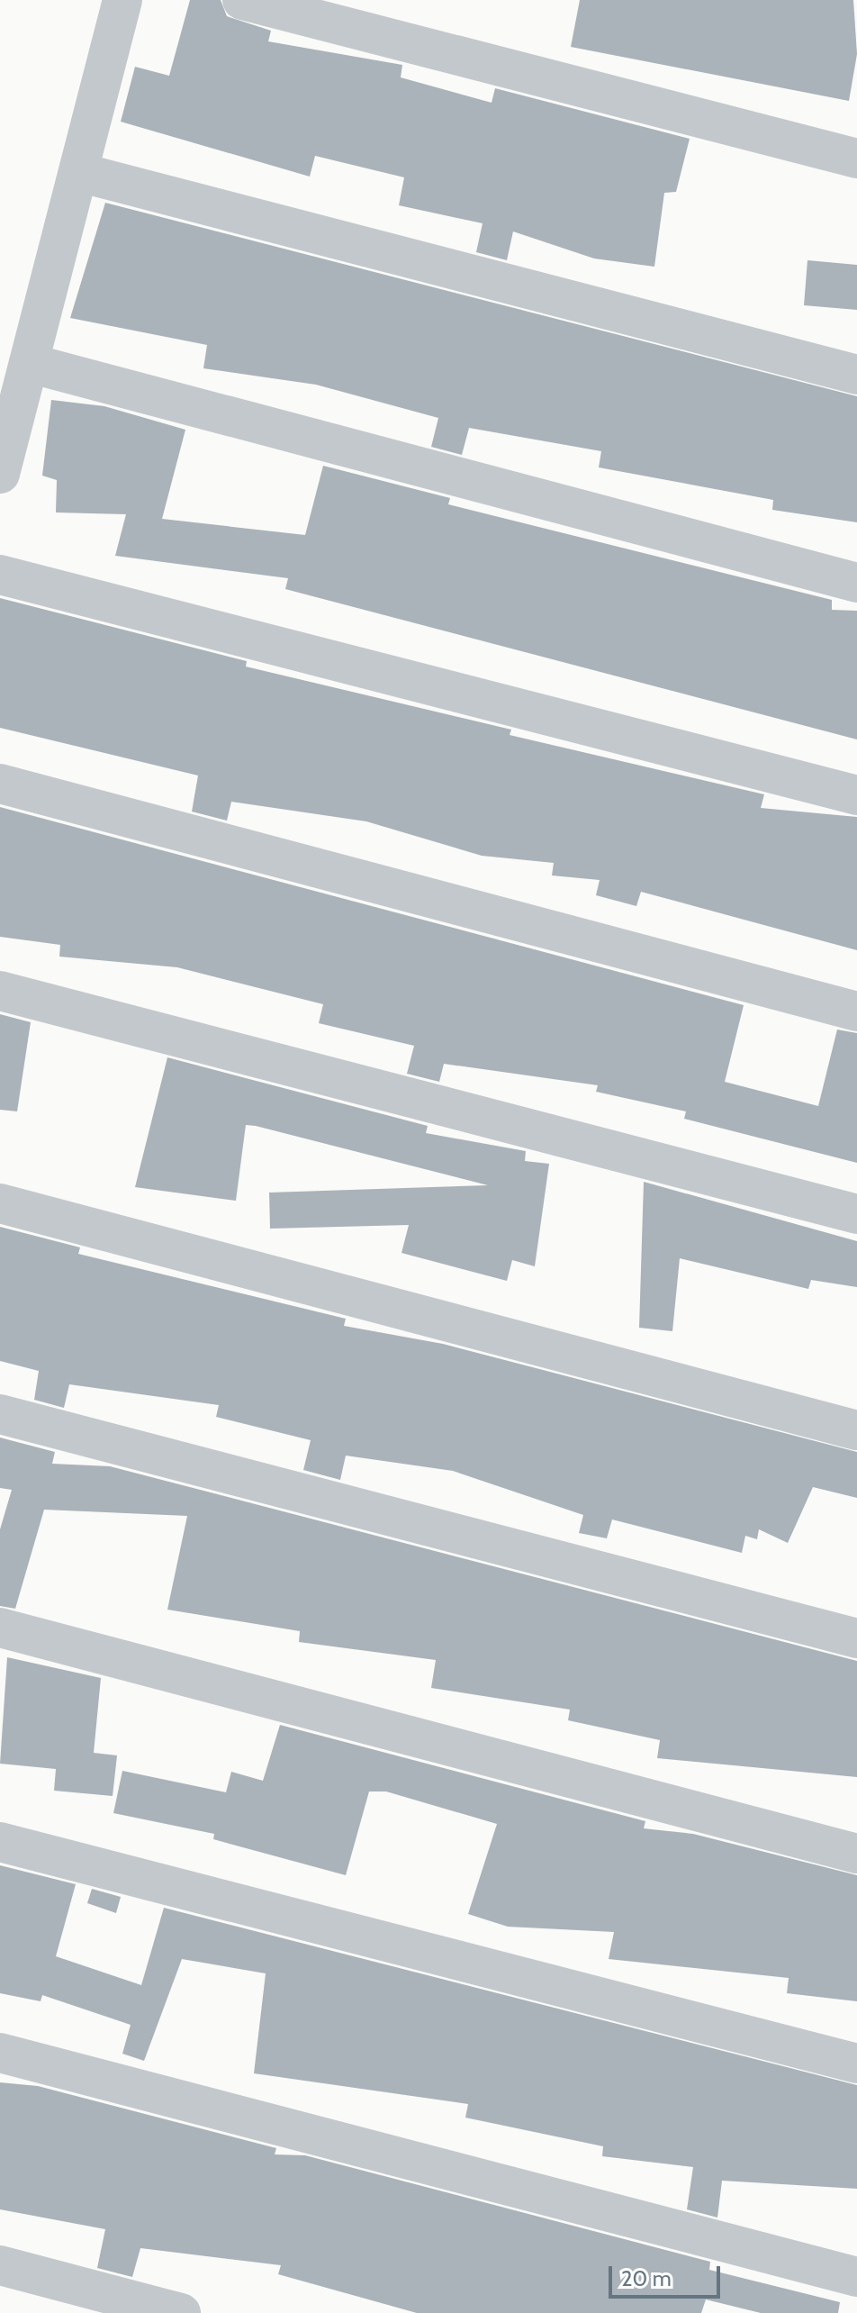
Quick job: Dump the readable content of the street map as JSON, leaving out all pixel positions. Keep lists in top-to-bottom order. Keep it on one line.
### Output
{"scale_bar":"20 m"}
